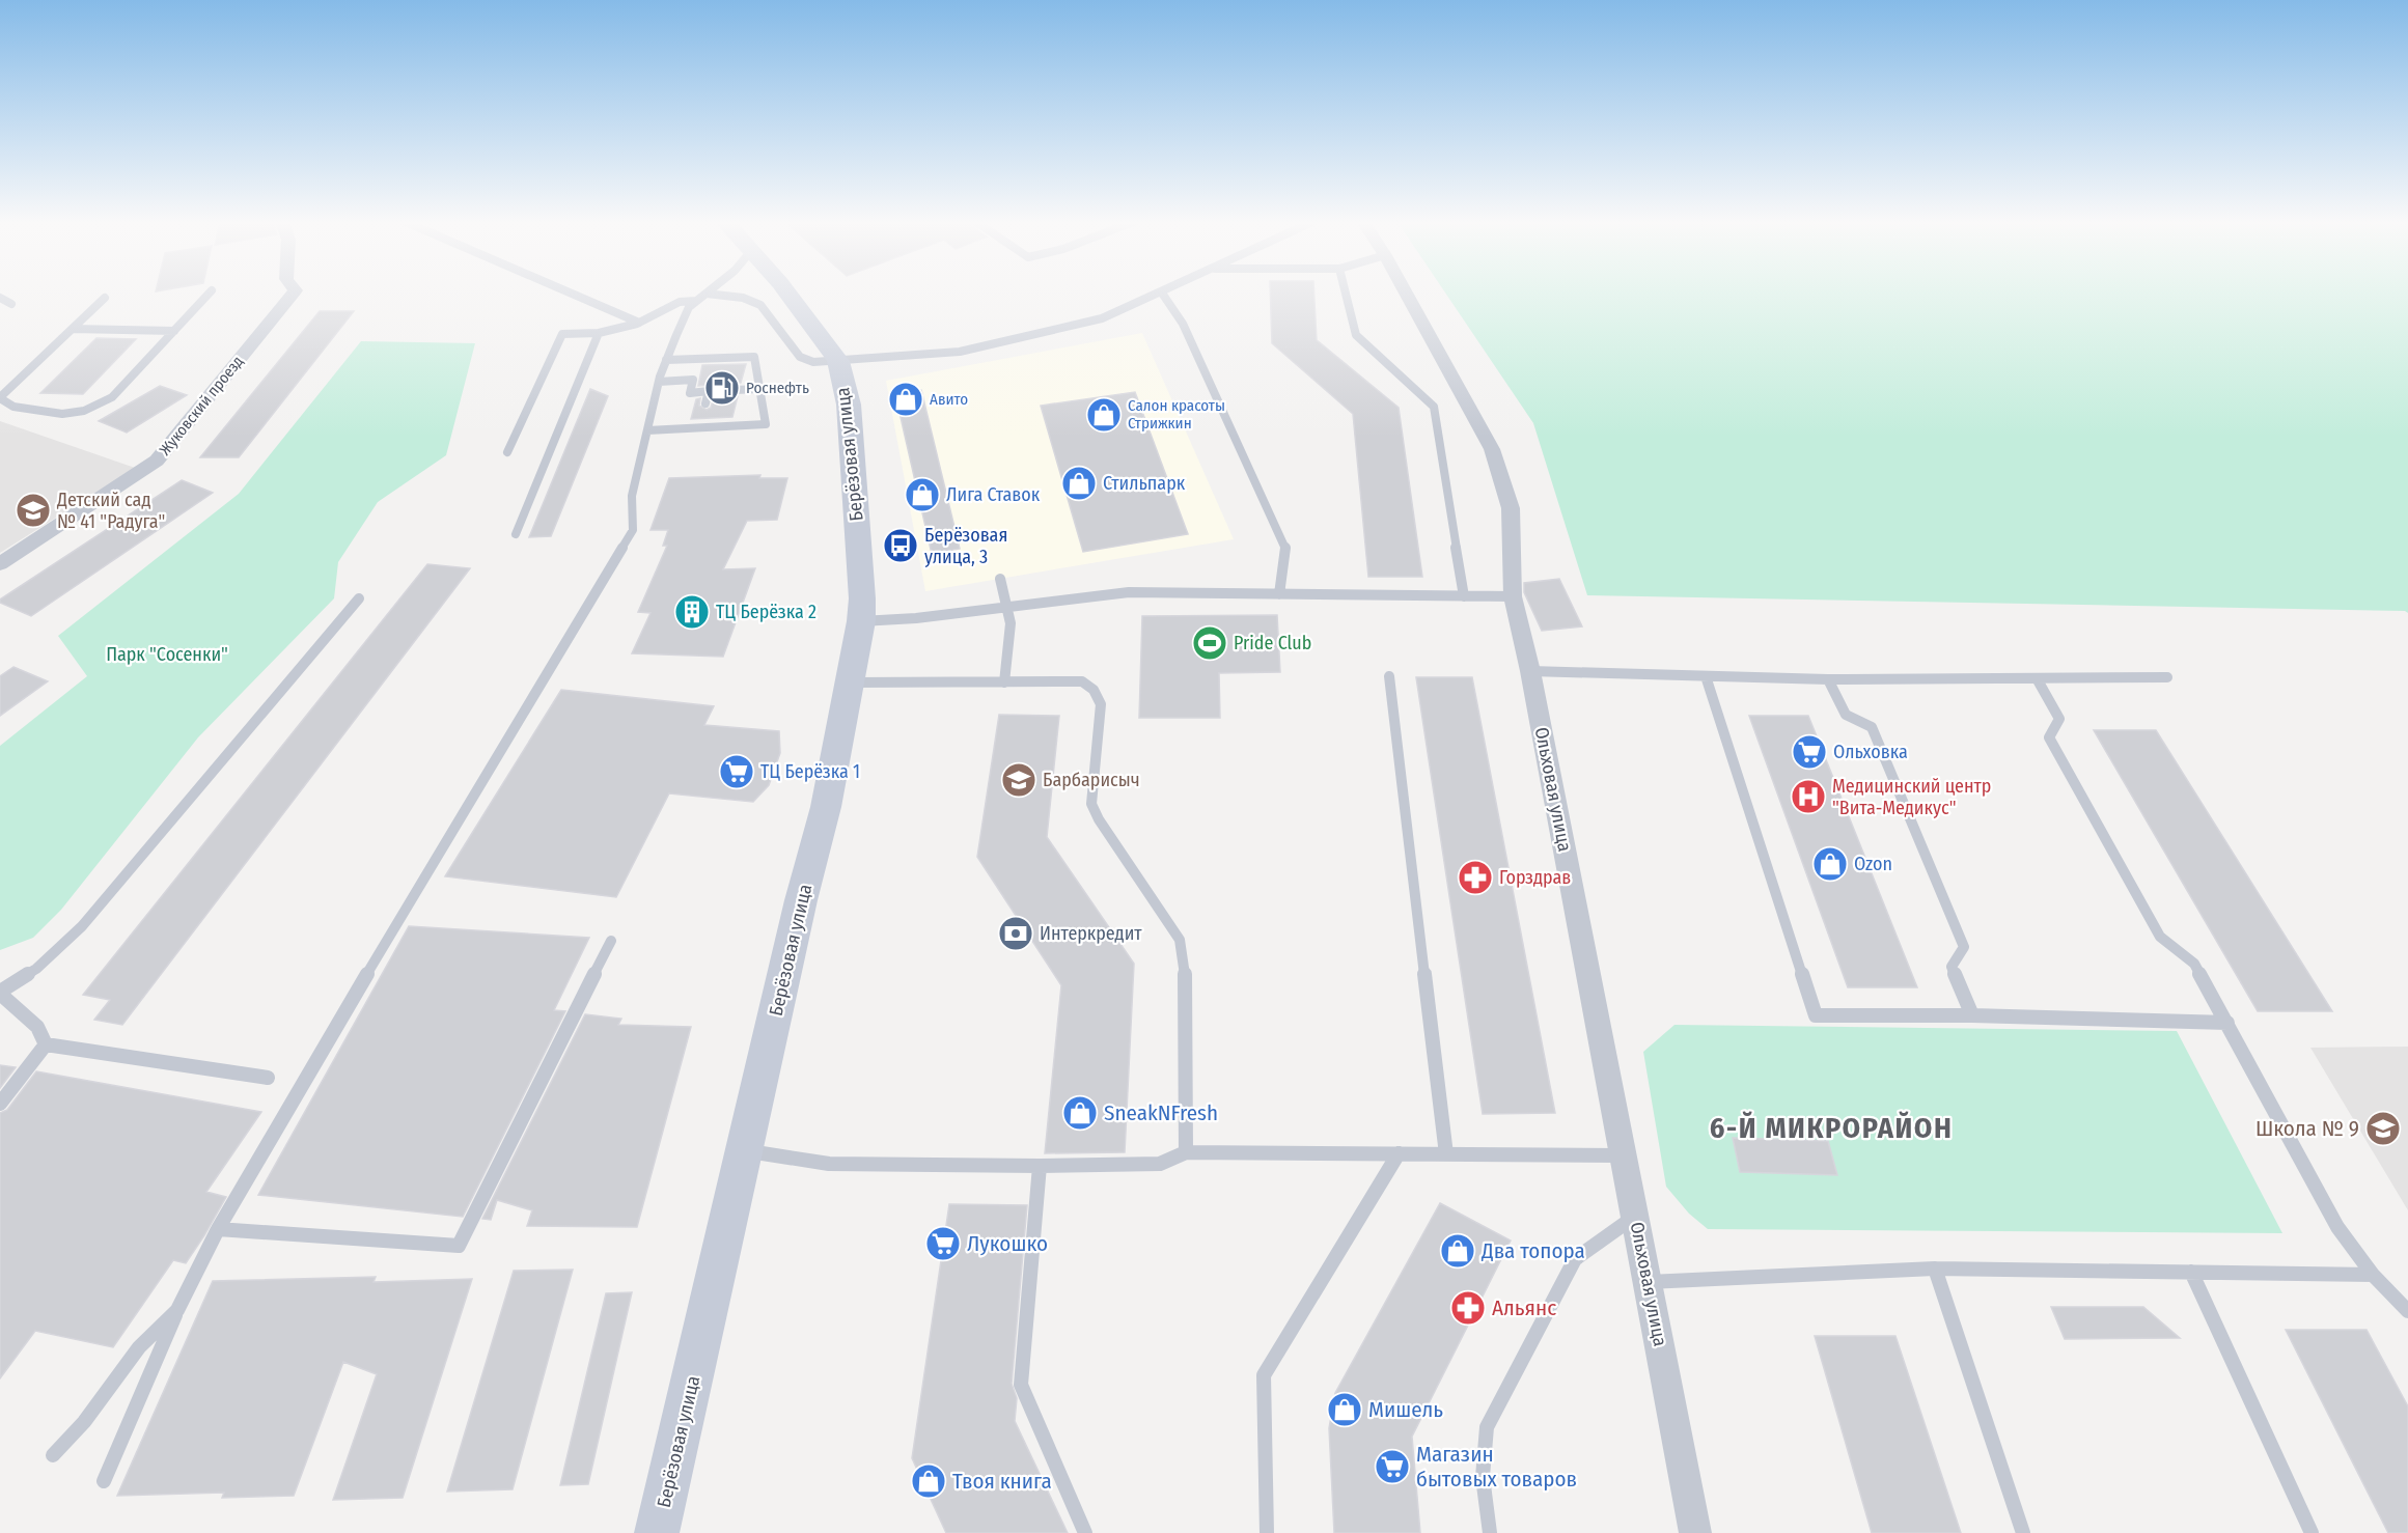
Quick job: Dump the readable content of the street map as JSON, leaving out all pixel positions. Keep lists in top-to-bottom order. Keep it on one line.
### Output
{"streets":{"street":["Жуковский проезд","Берёзовая улица","Ольховая улица"]},"districts":["6-Й МИКРОРАЙОН"],"parks":["Парк \"Сосенки\""],"places":{"fuel station":["Роснефть"],"shop":["Авито","Салон красоты Стрижкин","Стильпарк","Лига Ставок","Ozon","SneakNFresh","Два топора","Мишель","Твоя книга"],"school or university":["Детский сад № 41 \"Радуга\"","Барбарисыч","Школа № 9"],"bus stop":["Берёзовая улица, 3"],"building":["ТЦ Берёзка 2"],"sports":["Pride Club"],"supermarket":["Ольховка","ТЦ Берёзка 1","Лукошко","Магазин бытовых товаров"],"hospital":["Медицинский центр \"Вита-Медикус\""],"pharmacy":["Горздрав","Альянс"],"bank":["Интеркредит"]}}
